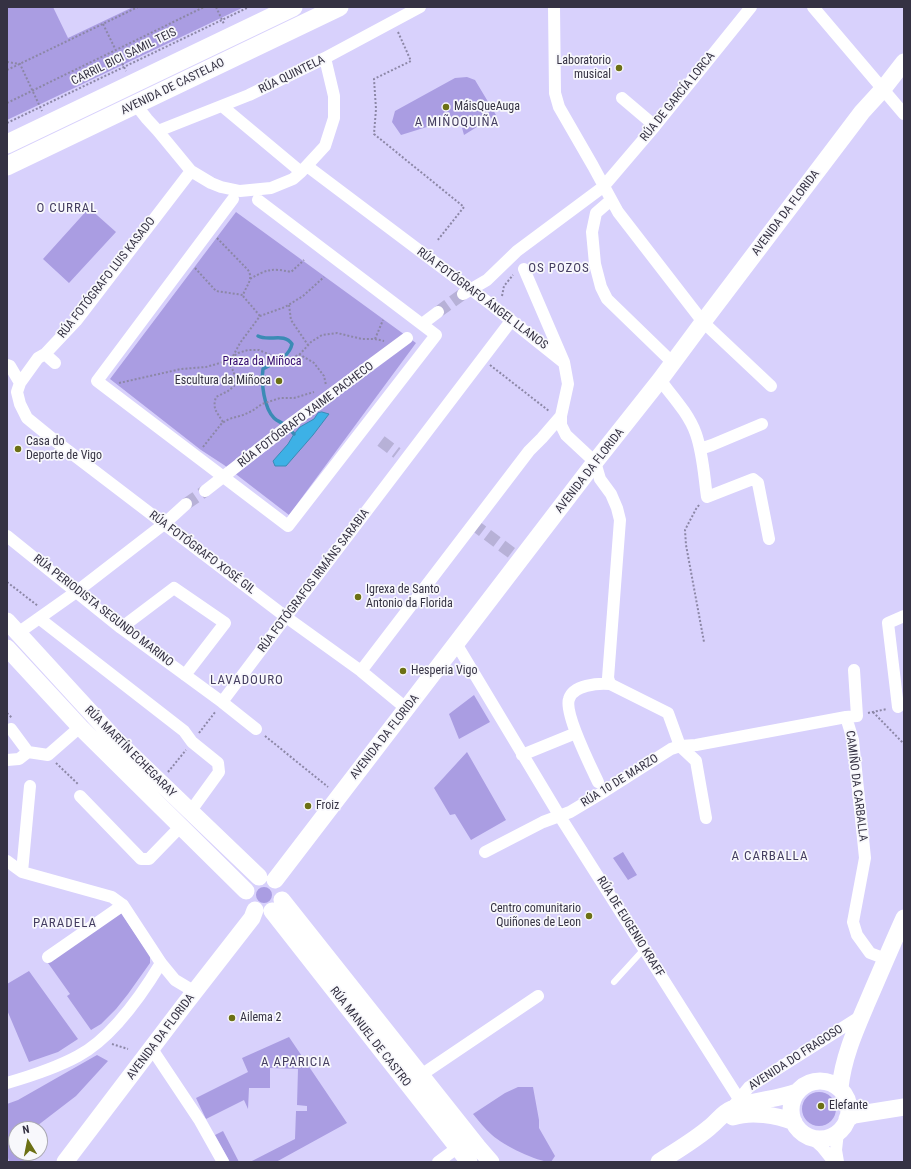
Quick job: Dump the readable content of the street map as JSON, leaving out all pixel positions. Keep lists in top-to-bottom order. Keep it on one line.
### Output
{"streets":{"main road":["AVENIDA DE CASTELAO","AVENIDA DA FLORIDA","RÚA MARTÍN ECHEGARAY","RÚA MANUEL DE CASTRO","AVENIDA DO FRAGOSO"],"street":["RÚA QUINTELA","RÚA DE GARCÍA LORCA","RÚA FOTÓGRAFO LUIS KASADO","RÚA FOTÓGRAFO ÁNGEL LLANOS","RÚA FOTÓGRAFO XAIME PACHECO","RÚA FOTÓGRAFO XOSÉ GIL","RÚA FOTÓGRAFOS IRMÁNS SARABIA","RÚA PERIODISTA SEGUNDO MARINO","RÚA 10 DE MARZO","CAMIÑO DA CARBALLA","RÚA DE EUGENIO KRAFF"],"path":["CARRIL BICI SAMIL TEIS"]},"crossings":[["RÚA QUINTELA","RÚA FOTÓGRAFO ÁNGEL LLANOS"],["AVENIDA DA FLORIDA","RÚA FOTÓGRAFO XOSÉ GIL"],["AVENIDA DA FLORIDA","RÚA MARTÍN ECHEGARAY"],["AVENIDA DA FLORIDA","RÚA DE EUGENIO KRAFF"],["AVENIDA DA FLORIDA","RÚA MANUEL DE CASTRO"],["RÚA FOTÓGRAFO LUIS KASADO","RÚA FOTÓGRAFO XOSÉ GIL"],["RÚA FOTÓGRAFO ÁNGEL LLANOS","RÚA FOTÓGRAFOS IRMÁNS SARABIA"],["RÚA FOTÓGRAFO XOSÉ GIL","RÚA FOTÓGRAFOS IRMÁNS SARABIA"],["RÚA FOTÓGRAFOS IRMÁNS SARABIA","RÚA PERIODISTA SEGUNDO MARINO"],["RÚA MARTÍN ECHEGARAY","RÚA MANUEL DE CASTRO"],["RÚA 10 DE MARZO","CAMIÑO DA CARBALLA"],["RÚA 10 DE MARZO","RÚA DE EUGENIO KRAFF"],["CAMIÑO DA CARBALLA","AVENIDA DO FRAGOSO"],["RÚA DE EUGENIO KRAFF","AVENIDA DO FRAGOSO"]],"districts":["A MIÑOQUIÑA","O CURRAL","OS POZOS","LAVADOURO","A CARBALLA","PARADELA","A APARICIA"],"parks":["Praza da Miñoca"],"places":["Laboratorio musical","MáisQueAuga","Escultura da Miñoca","Casa do Deporte de Vigo","Igrexa de Santo Antonio da Florida","Hesperia Vigo","Froiz","Centro comunitario Quiñones de Leon","Ailema 2","Elefante"],"north":"top"}
